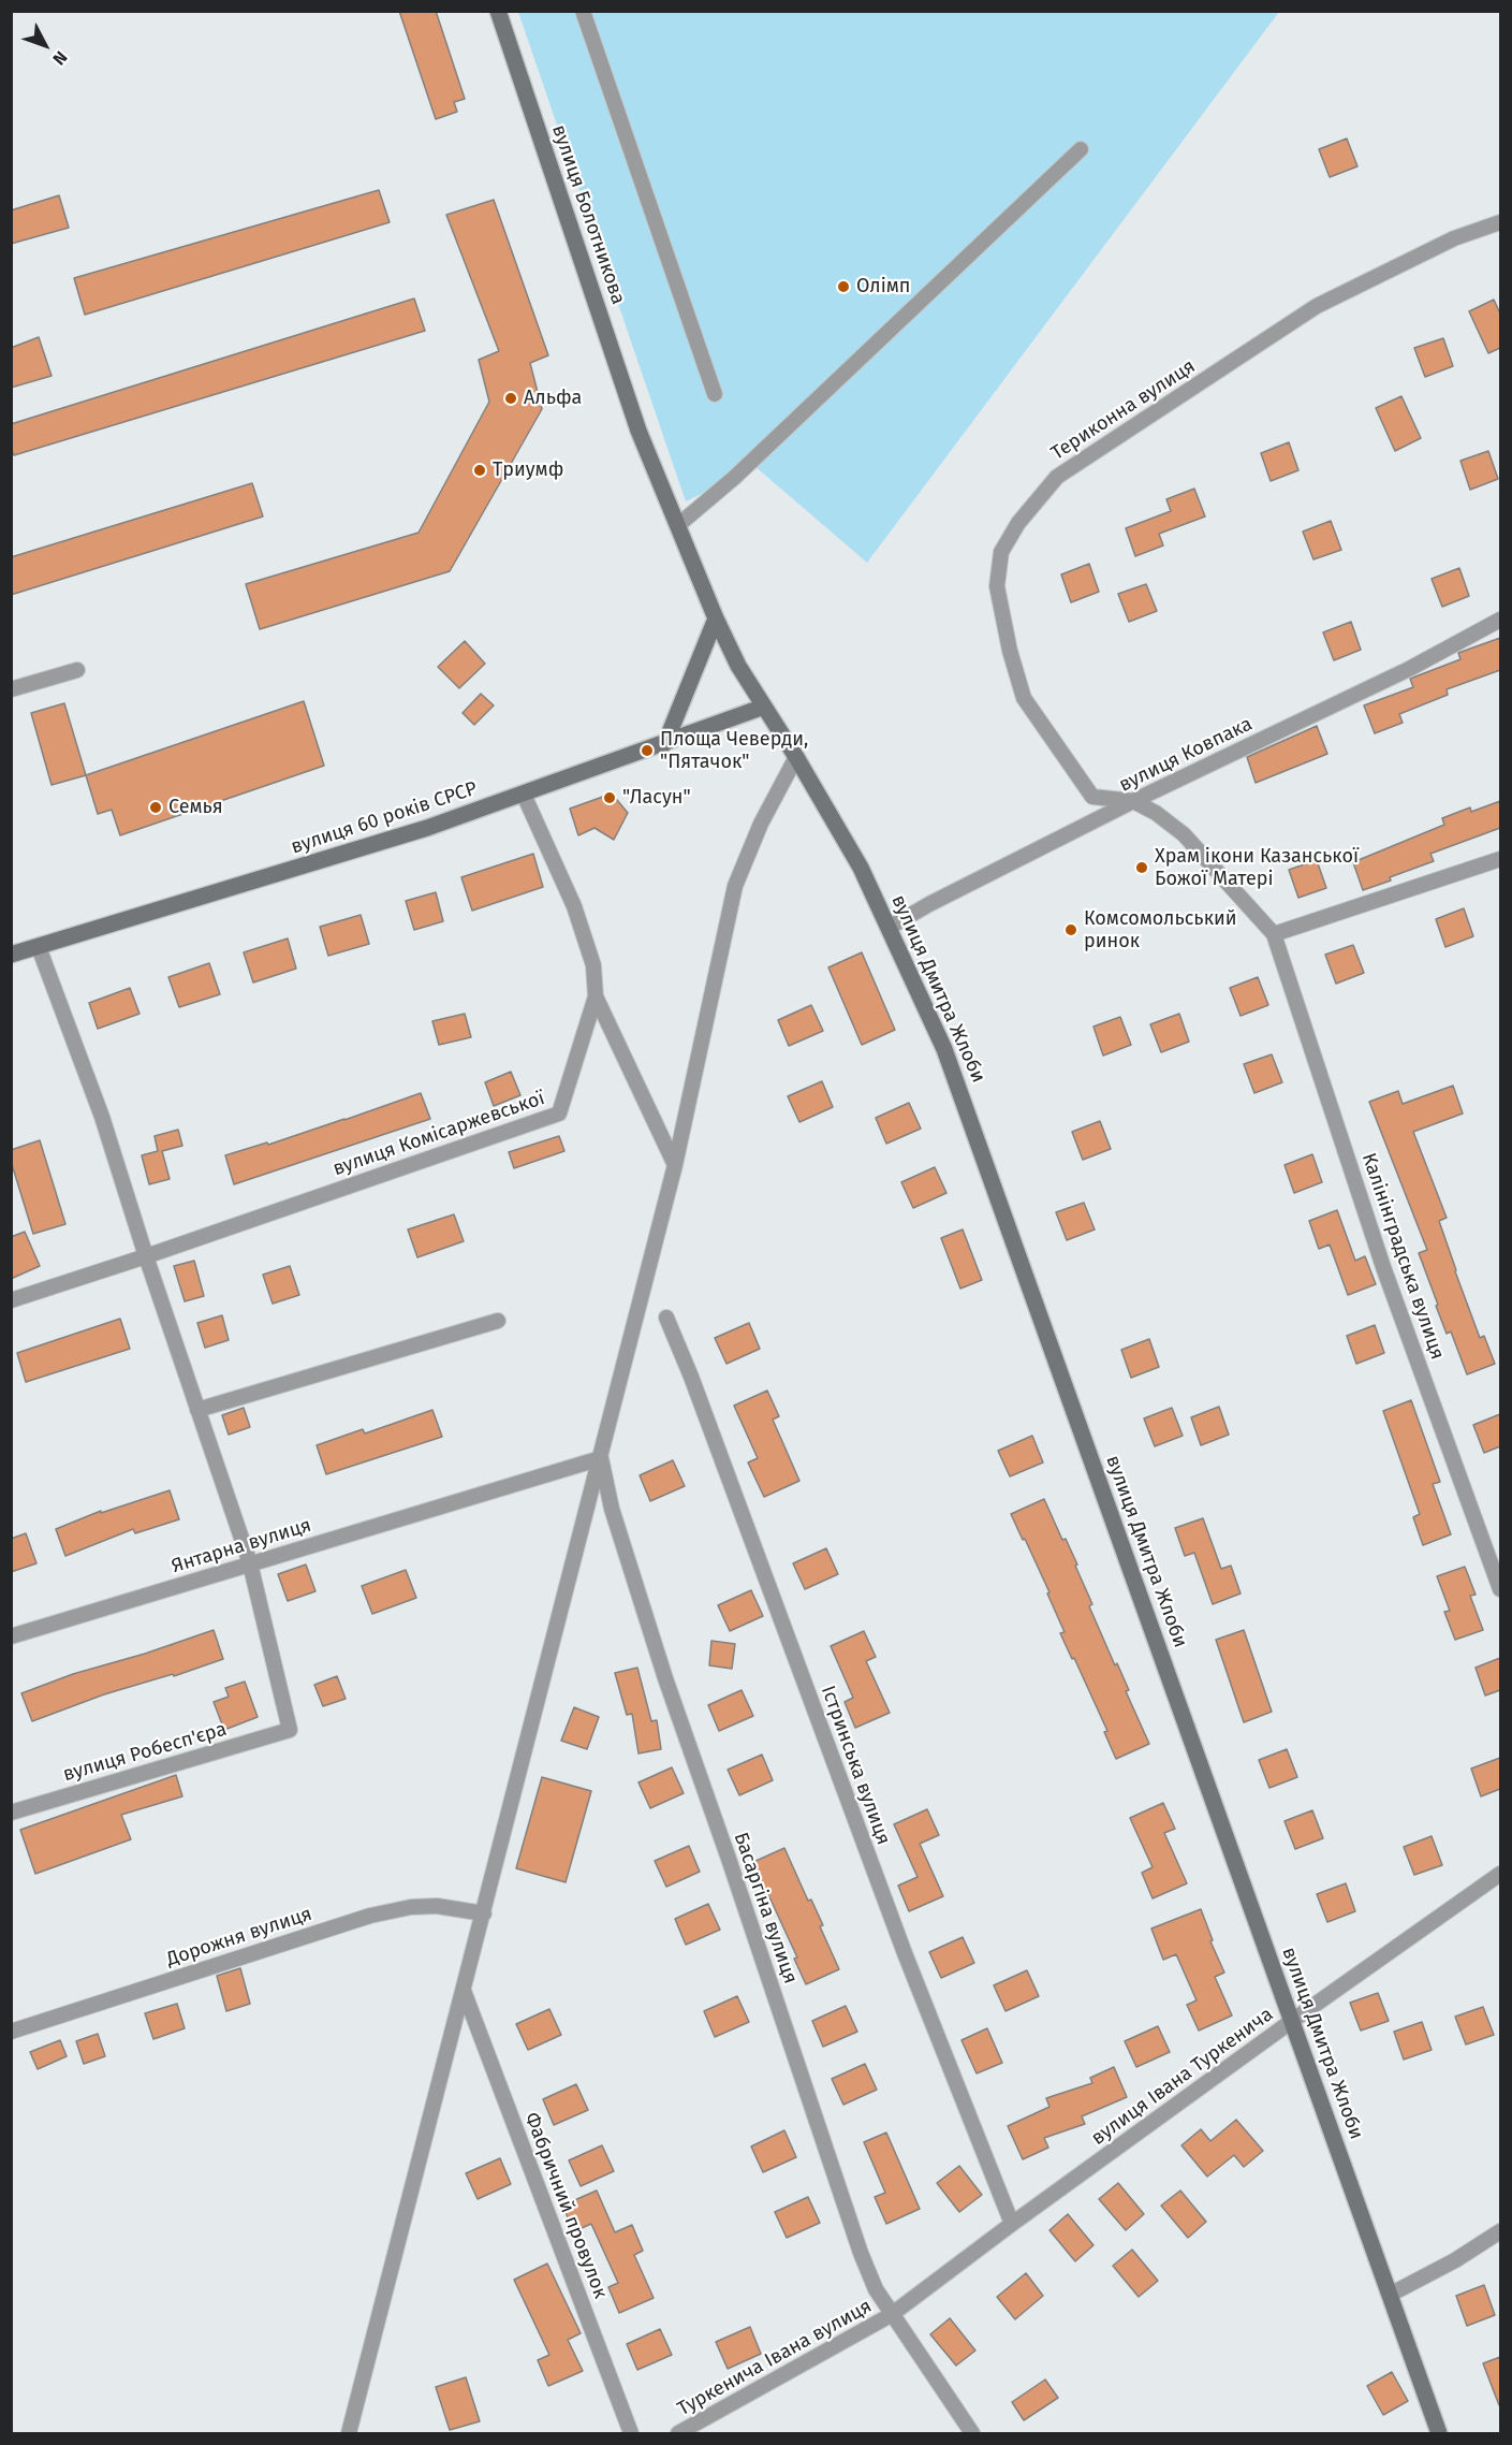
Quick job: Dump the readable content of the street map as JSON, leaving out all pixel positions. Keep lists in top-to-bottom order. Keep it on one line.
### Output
{"streets":{"main road":["вулиця Болотникова","вулиця 60 років СРСР","вулиця Дмитра Жлоби"],"street":["Териконна вулиця","вулиця Ковпака","вулиця Комісаржевської","Калінінградська вулиця","Янтарна вулиця","вулиця Робесп'єра","Істринська вулиця","Басаргіна вулиця","Дорожня вулиця","вулиця Івана Туркенича","Фабричний провулок","Туркенича Івана вулиця"]},"crossings":[["вулиця Болотникова","вулиця Дмитра Жлоби"],["Териконна вулиця","вулиця Ковпака"],["вулиця Ковпака","вулиця Дмитра Жлоби"],["вулиця 60 років СРСР","вулиця Дмитра Жлоби"],["вулиця 60 років СРСР","вулиця Комісаржевської"],["вулиця Дмитра Жлоби","вулиця Івана Туркенича"],["Янтарна вулиця","вулиця Робесп'єра"],["Янтарна вулиця","Басаргіна вулиця"],["Істринська вулиця","вулиця Івана Туркенича"],["Басаргіна вулиця","вулиця Івана Туркенича"],["Басаргіна вулиця","Туркенича Івана вулиця"],["вулиця Івана Туркенича","Туркенича Івана вулиця"]],"places":["Олімп","Альфа","Триумф","Площа Чеверди, \"Пятачок\"","\"Ласун\"","Семья","Храм ікони Казанської Божої Матері","Комсомольський ринок"],"north":"bottom right"}
